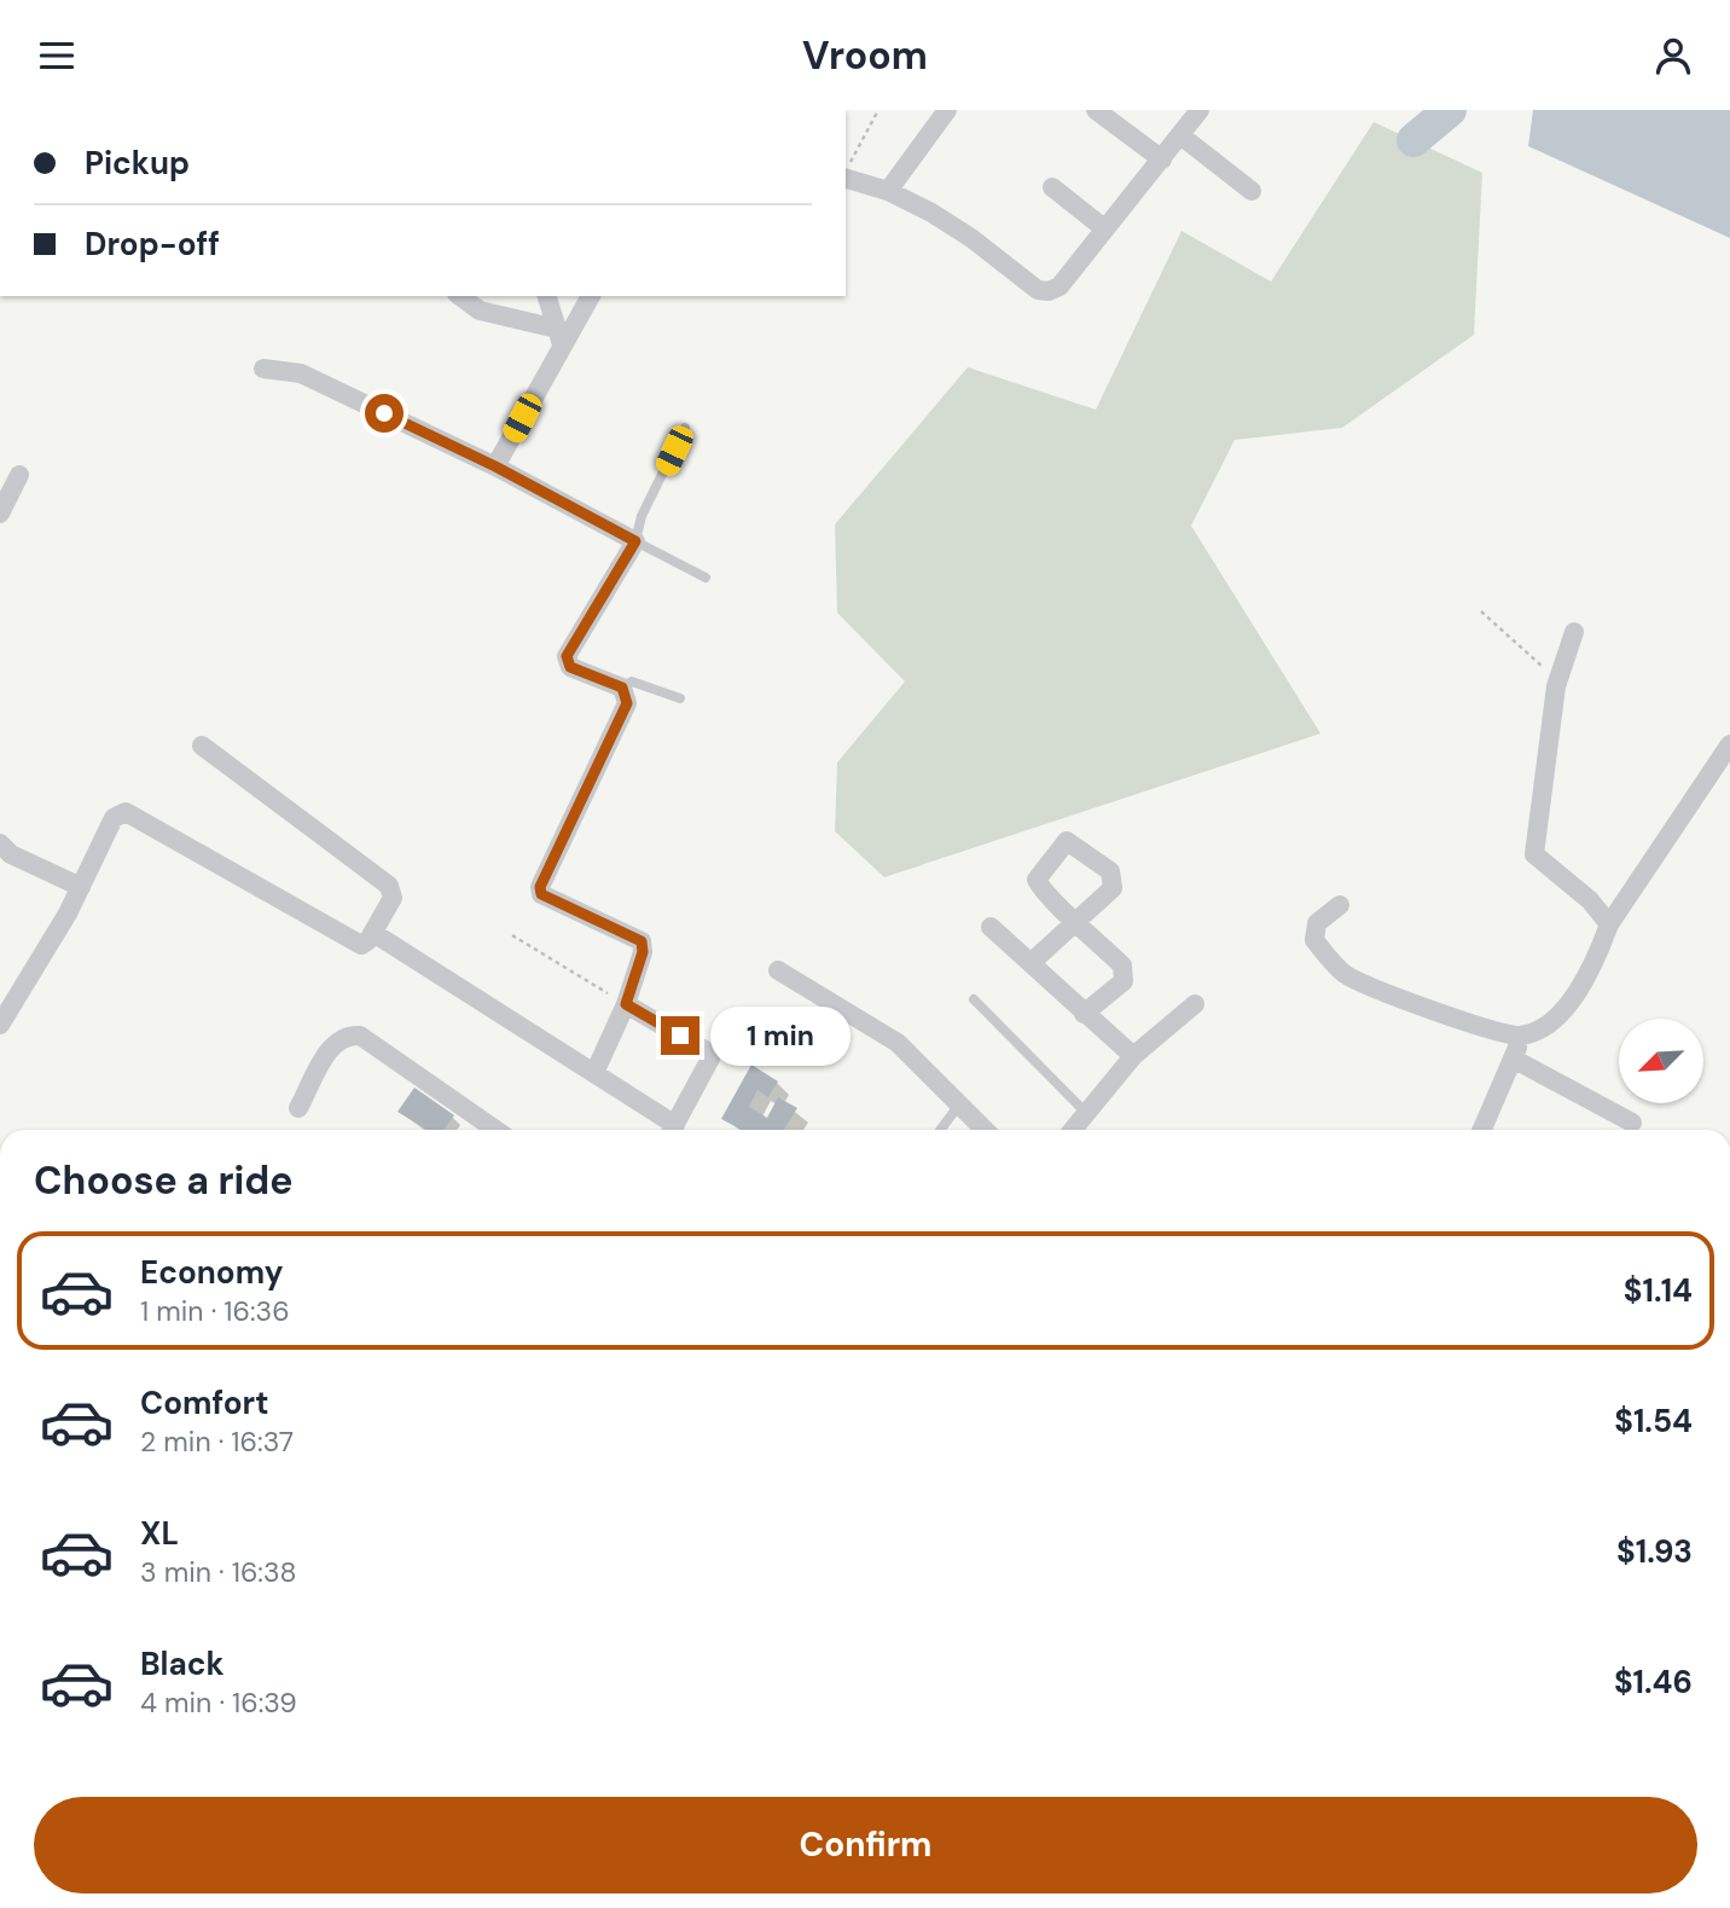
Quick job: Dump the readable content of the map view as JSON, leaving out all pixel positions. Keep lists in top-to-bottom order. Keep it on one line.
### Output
{"north":"bottom left","page":{"header":"Vroom","banner":["Pickup","Drop-off"],"bubble":"1 min","heading":"Choose a ride","list":[{"name":"Economy","note":"1 min · 16:36","value":"$1.14"},{"name":"Comfort","note":"2 min · 16:37","value":"$1.54"},{"name":"XL","note":"3 min · 16:38","value":"$1.93"},{"name":"Black","note":"4 min · 16:39","value":"$1.46"}],"buttons":"Confirm"}}
